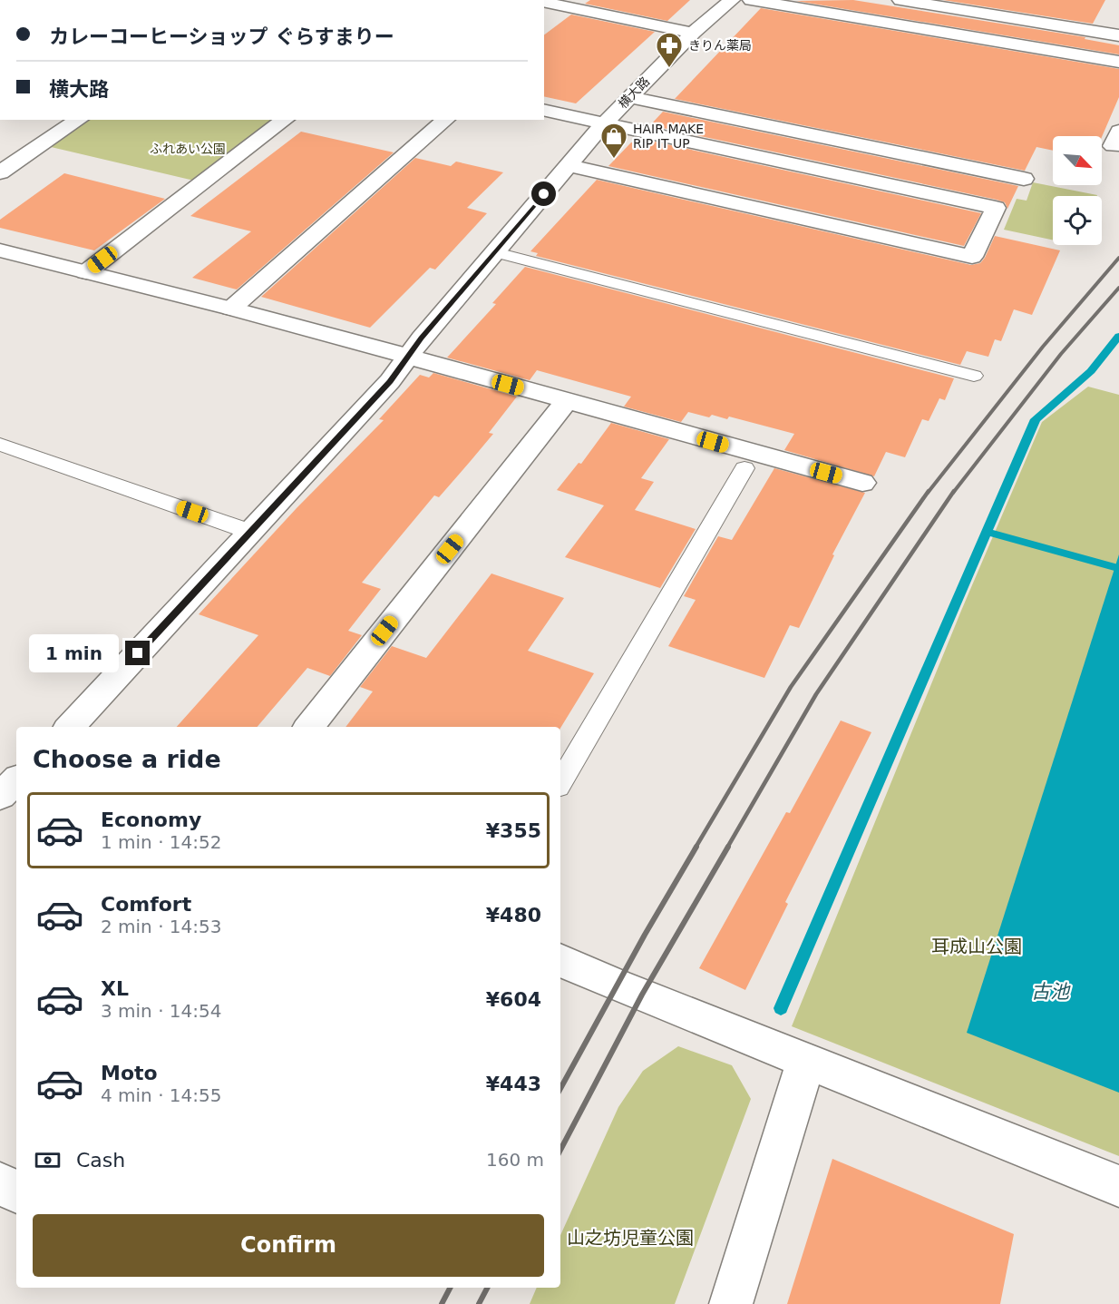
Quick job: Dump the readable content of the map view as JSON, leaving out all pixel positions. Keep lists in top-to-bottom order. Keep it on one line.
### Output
{"streets":{"street":["横大路"]},"water":["古池"],"parks":["ふれあい公園","耳成山公園","山之坊児童公園"],"places":{"pharmacy":["きりん薬局"],"shop":["HAIR MAKE RIP IT UP"]},"north":"bottom right","page":{"banner":["カレーコーヒーショップ ぐらすまりー","横大路"],"bubble":"1 min","heading":"Choose a ride","list":[{"name":"Economy","note":"1 min · 14:52","value":"¥355"},{"name":"Comfort","note":"2 min · 14:53","value":"¥480"},{"name":"XL","note":"3 min · 14:54","value":"¥604"},{"name":"Moto","note":"4 min · 14:55","value":"¥443"}],"pay":["Cash","160 m"],"buttons":"Confirm"}}
